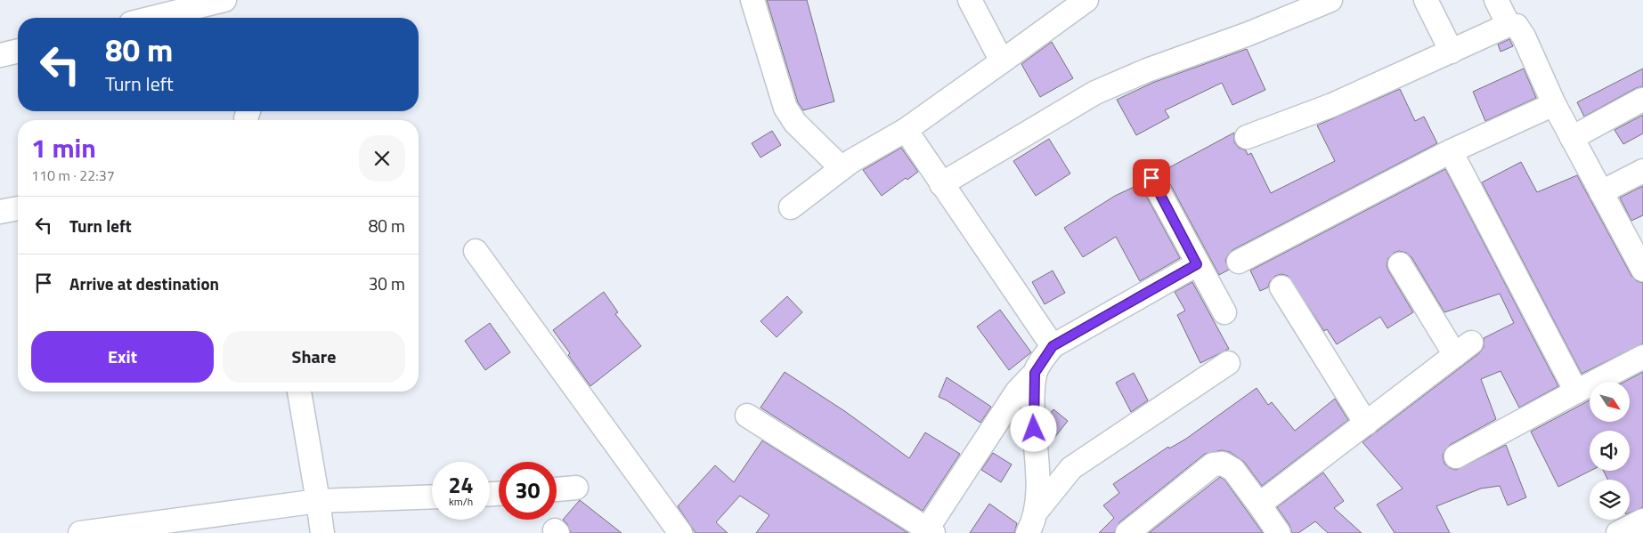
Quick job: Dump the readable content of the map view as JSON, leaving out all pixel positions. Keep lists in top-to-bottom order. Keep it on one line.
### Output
{"north":"bottom right","page":{"turn":["80 m","Turn left"],"heading":["1 min","110 m · 22:37"],"list":[{"name":"Turn left","value":"80 m"},{"name":"Arrive at destination","value":"30 m"}],"buttons":["Exit","Share"],"speed":"24 km/h","limit":"30"}}
